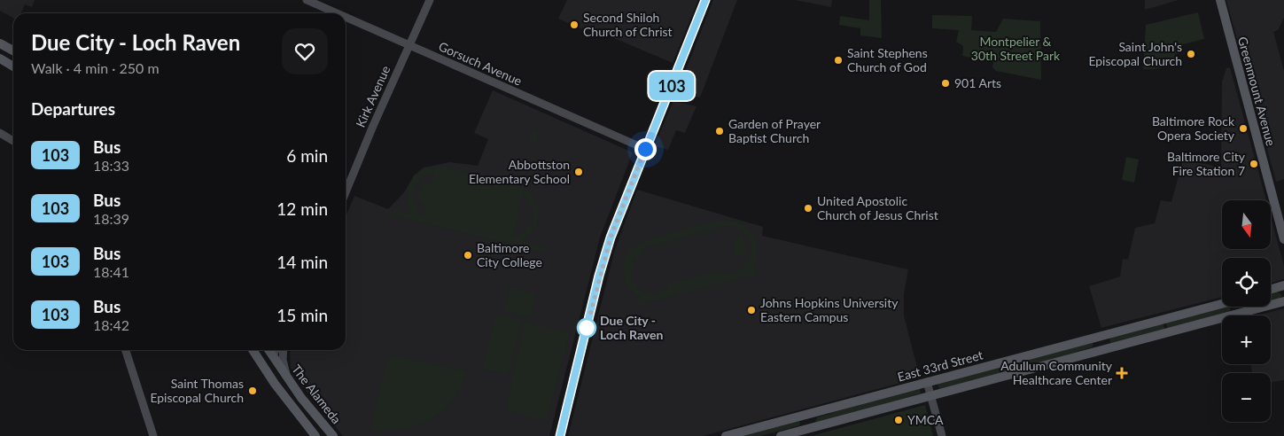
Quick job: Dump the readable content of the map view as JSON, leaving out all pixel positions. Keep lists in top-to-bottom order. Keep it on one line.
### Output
{"streets":{"main road":["Greenmount Avenue","East 33rd Street","The Alameda"],"street":["Gorsuch Avenue","Kirk Avenue"]},"crossings":[["Gorsuch Avenue","Kirk Avenue"]],"parks":["Montpelier & 30th Street Park"],"places":{"other":["Second Shiloh Church of Christ","Saint John's Episcopal Church","Saint Stephens Church of God","901 Arts","Baltimore Rock Opera Society","Garden of Prayer Baptist Church","Baltimore City Fire Station 7","Abbottston Elementary School","United Apostolic Church of Jesus Christ","Baltimore City College","Johns Hopkins University Eastern Campus","Due City - Loch Raven","Saint Thomas Episcopal Church","YMCA"],"health":["Adullum Community Healthcare Center"]},"lines":["bus line 103"],"north":"bottom","page":{"on_map":"103","heading":[["Due City - Loch Raven","Walk · 4 min · 250 m"],"Departures"],"list":[{"mark":"103","name":"Bus","note":"18:33","value":"6 min"},{"mark":"103","name":"Bus","note":"18:39","value":"12 min"},{"mark":"103","name":"Bus","note":"18:41","value":"14 min"},{"mark":"103","name":"Bus","note":"18:42","value":"15 min"}],"map_buttons":["+","−"]}}
